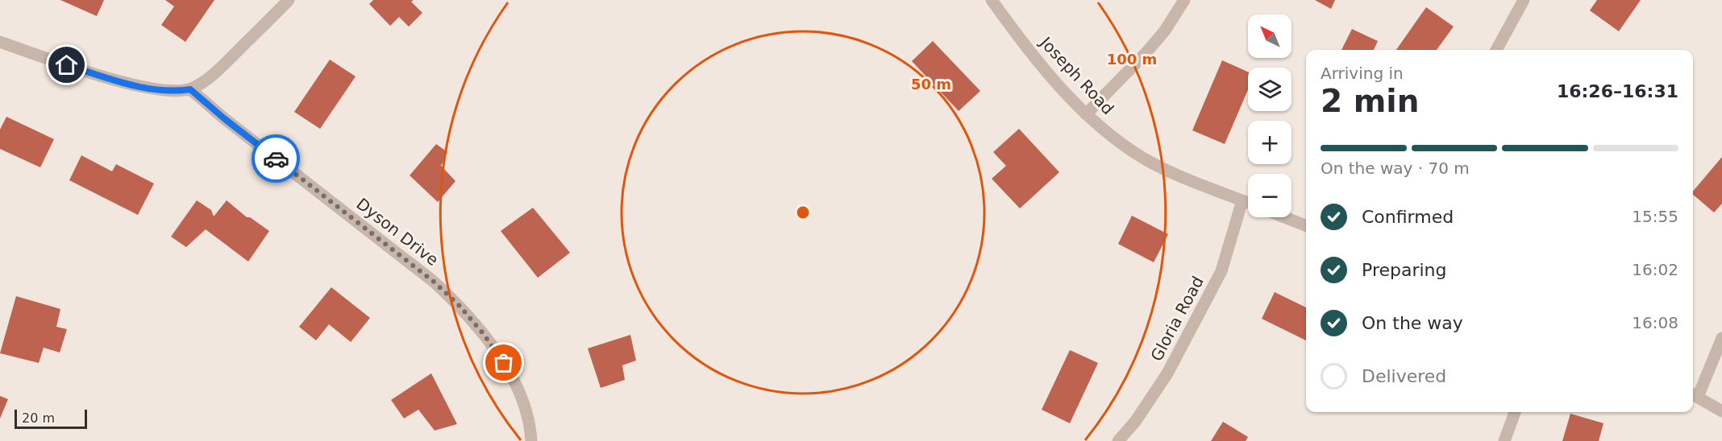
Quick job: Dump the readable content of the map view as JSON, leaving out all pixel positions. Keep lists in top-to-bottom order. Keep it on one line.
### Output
{"streets":{"street":["Joseph Road","Dyson Drive","Gloria Road"]},"crossings":[["Joseph Road","Gloria Road"]],"scale_bar":"20 m","north":"top left","page":{"map_buttons":["+","−"],"heading":["2 min","Arriving in","16:26–16:31"],"bar":"On the way · 70 m","list":[["Confirmed","15:55"],["Preparing","16:02"],["On the way","16:08"],"Delivered"],"scale":"20 m"},"rings":["100 m","50 m"]}
